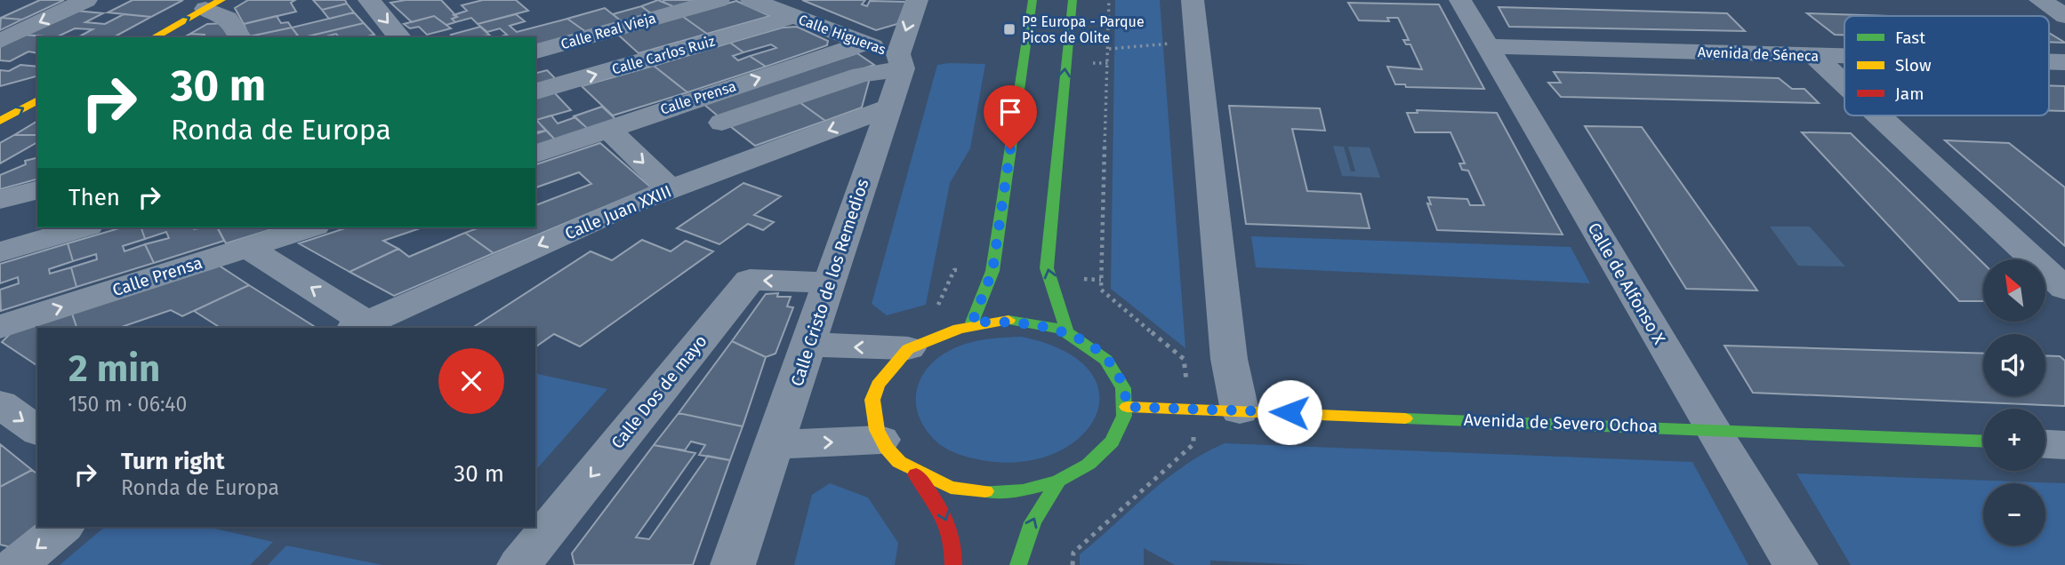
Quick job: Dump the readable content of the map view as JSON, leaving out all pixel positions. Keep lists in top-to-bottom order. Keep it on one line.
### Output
{"streets":{"main road":["Avenida de Severo Ochoa"],"street":["Calle Real Vieja","Calle Higueras","Avenida de Séneca","Calle Carlos Ruiz","Calle Prensa","Calle Juan XXIII","Calle Cristo de los Remedios","Calle de Alfonso X","Calle Dos de mayo"]},"crossings":[["Calle Higueras","Calle Carlos Ruiz"],["Calle Higueras","Calle Prensa"],["Calle Higueras","Calle Cristo de los Remedios"],["Avenida de Séneca","Calle de Alfonso X"],["Calle Juan XXIII","Calle Cristo de los Remedios"],["Calle Cristo de los Remedios","Calle Dos de mayo"],["Calle de Alfonso X","Avenida de Severo Ochoa"]],"one_way":["Calle Dos de mayo"],"places":{"transit":["Pº Europa - Parque Picos de Olite"]},"legend":["Fast","Slow","Jam"],"north":"top left","page":{"turn":["30 m","Ronda de Europa"],"then":"Then","map_buttons":["+","−"],"heading":["2 min","150 m · 06:40"],"list":[{"name":"Turn right","note":"Ronda de Europa","value":"30 m"}]}}
